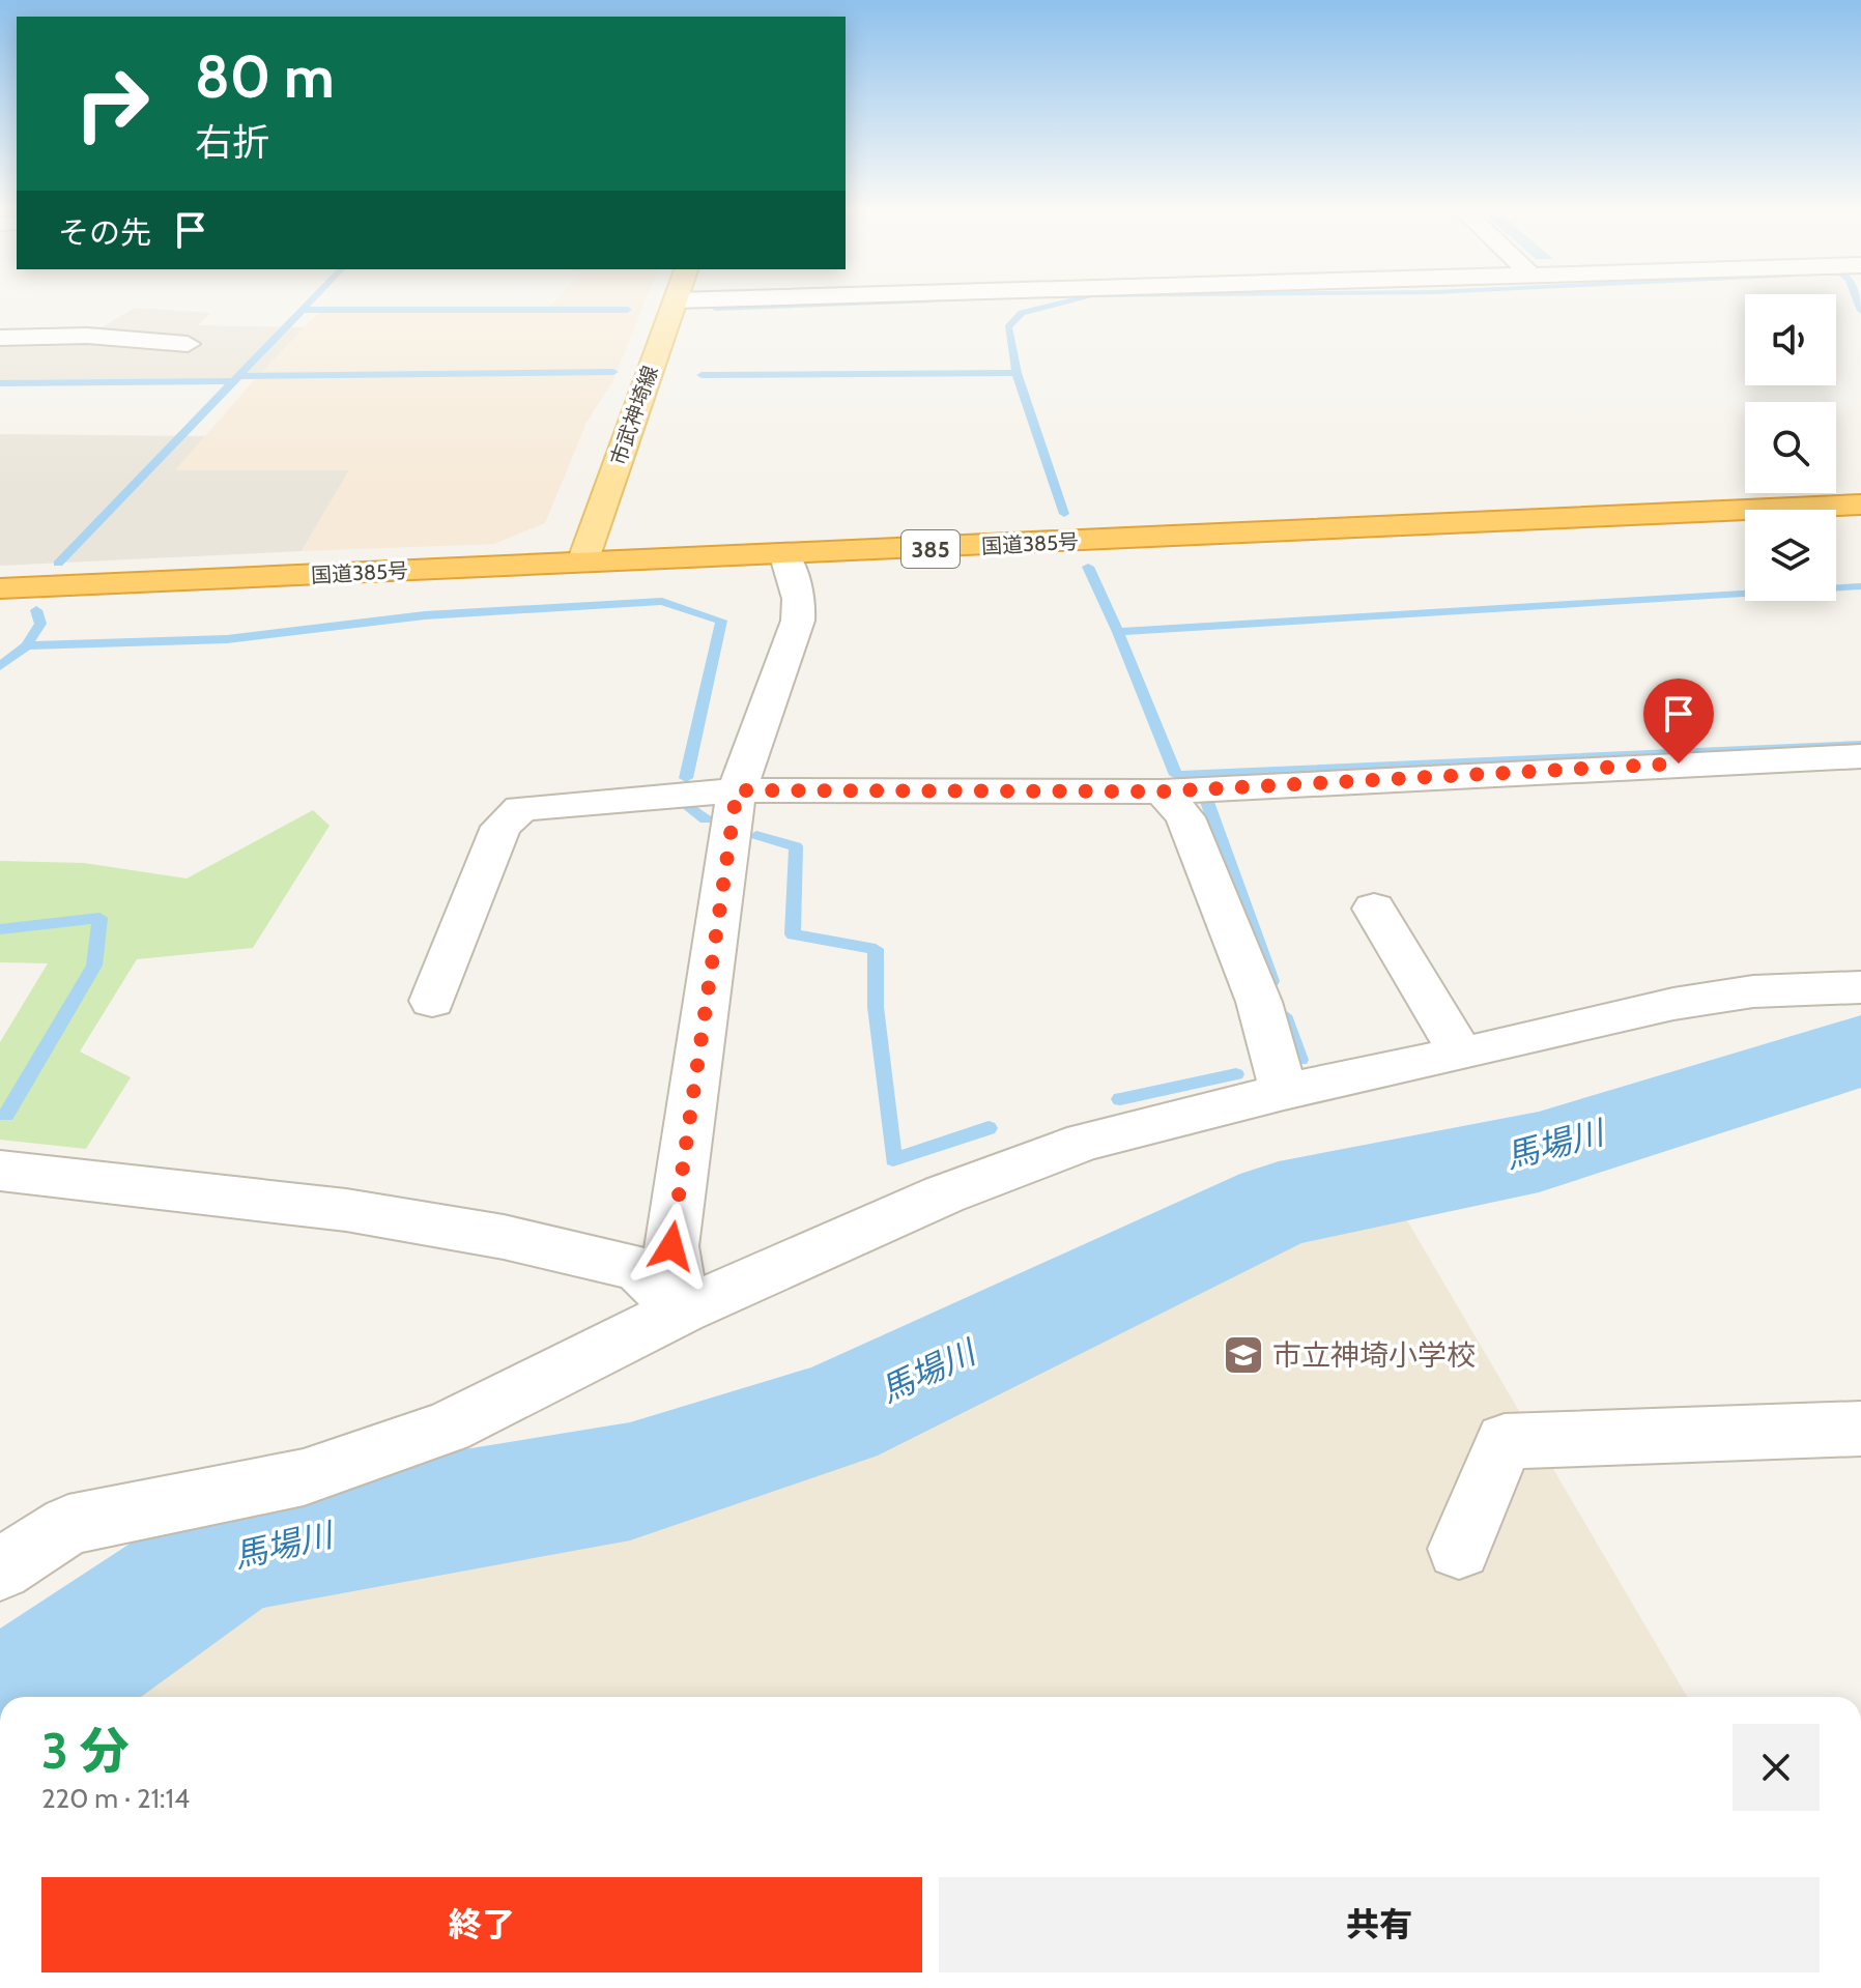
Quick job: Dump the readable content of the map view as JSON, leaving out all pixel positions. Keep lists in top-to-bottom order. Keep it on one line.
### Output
{"streets":{"highway":["国道385号","385"],"main road":["市武神埼線"]},"crossings":[["市武神埼線","国道385号"]],"water":["馬場川"],"places":{"school or university":["市立神埼小学校"]},"page":{"turn":["80 m","右折"],"then":"その先","heading":["3 分","220 m · 21:14"],"buttons":["終了","共有"]}}
